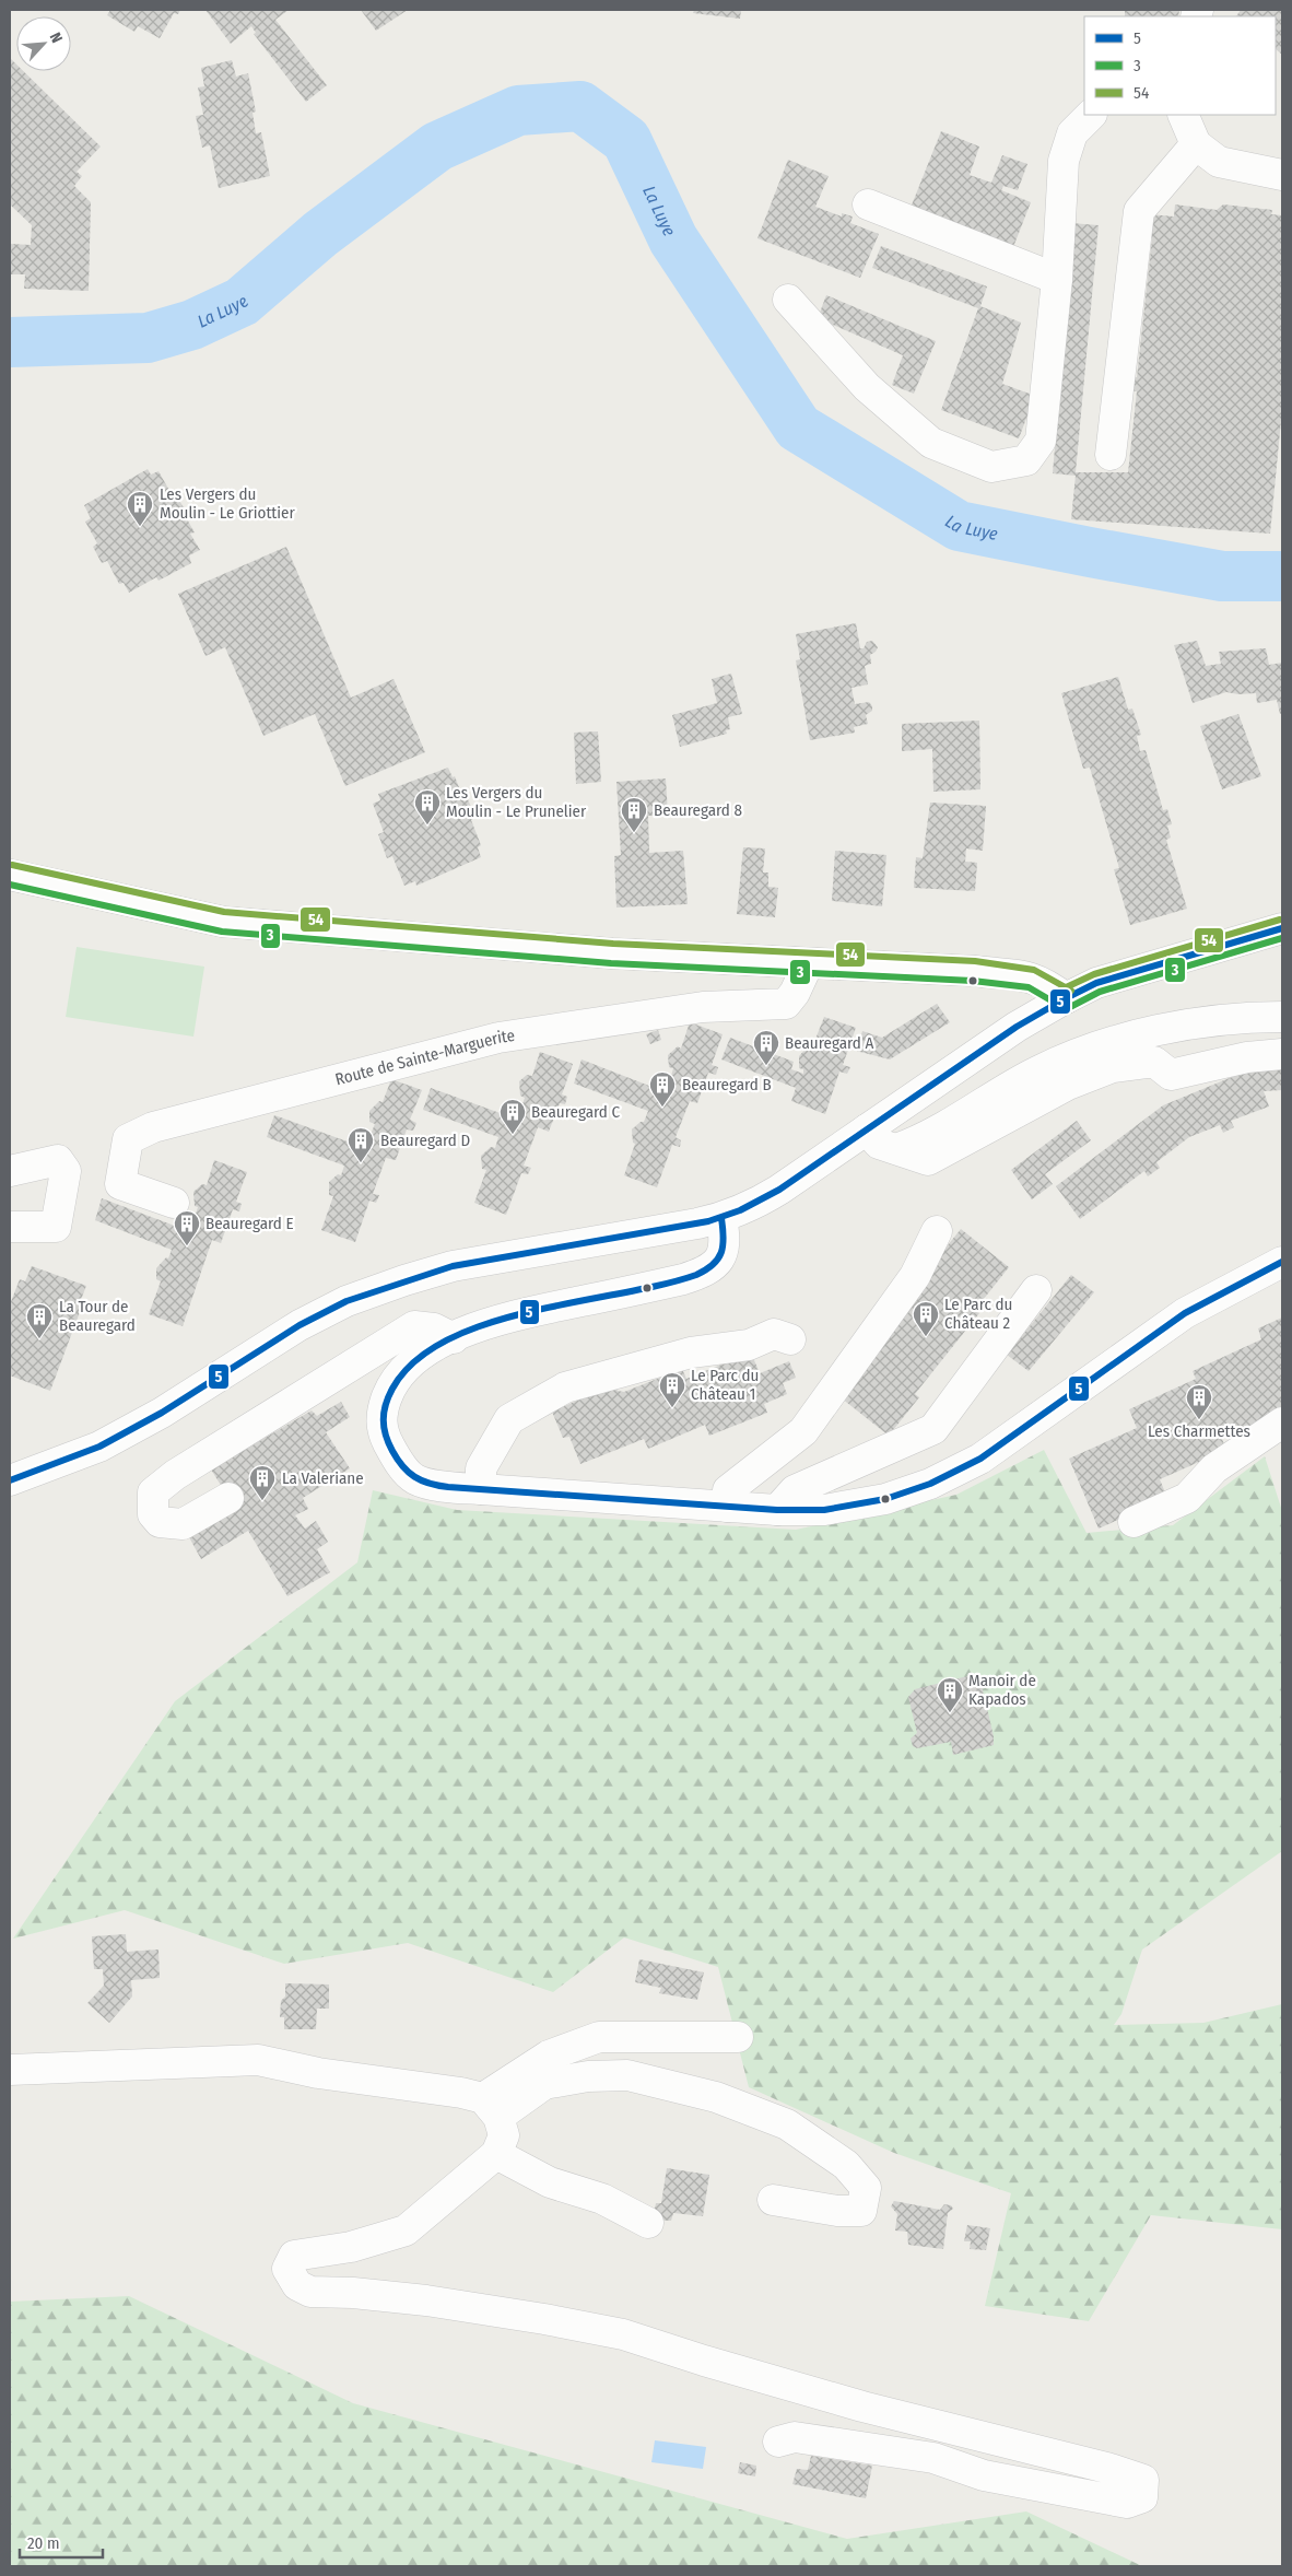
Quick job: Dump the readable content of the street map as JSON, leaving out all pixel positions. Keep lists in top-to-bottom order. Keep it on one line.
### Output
{"streets":{"street":["Route de Sainte-Marguerite"]},"water":["La Luye"],"places":{"building":["Les Vergers du Moulin - Le Griottier","Les Vergers du Moulin - Le Prunelier","Beauregard 8","Beauregard A","Beauregard B","Beauregard C","Beauregard D","Beauregard E","Le Parc du Château 2","La Tour de Beauregard","Le Parc du Château 1","Les Charmettes","La Valeriane","Manoir de Kapados"]},"lines":["transit line 54","transit line 3","transit line 5"],"legend":["5","3","54"],"scale_bar":"20 m","north":"top right"}
